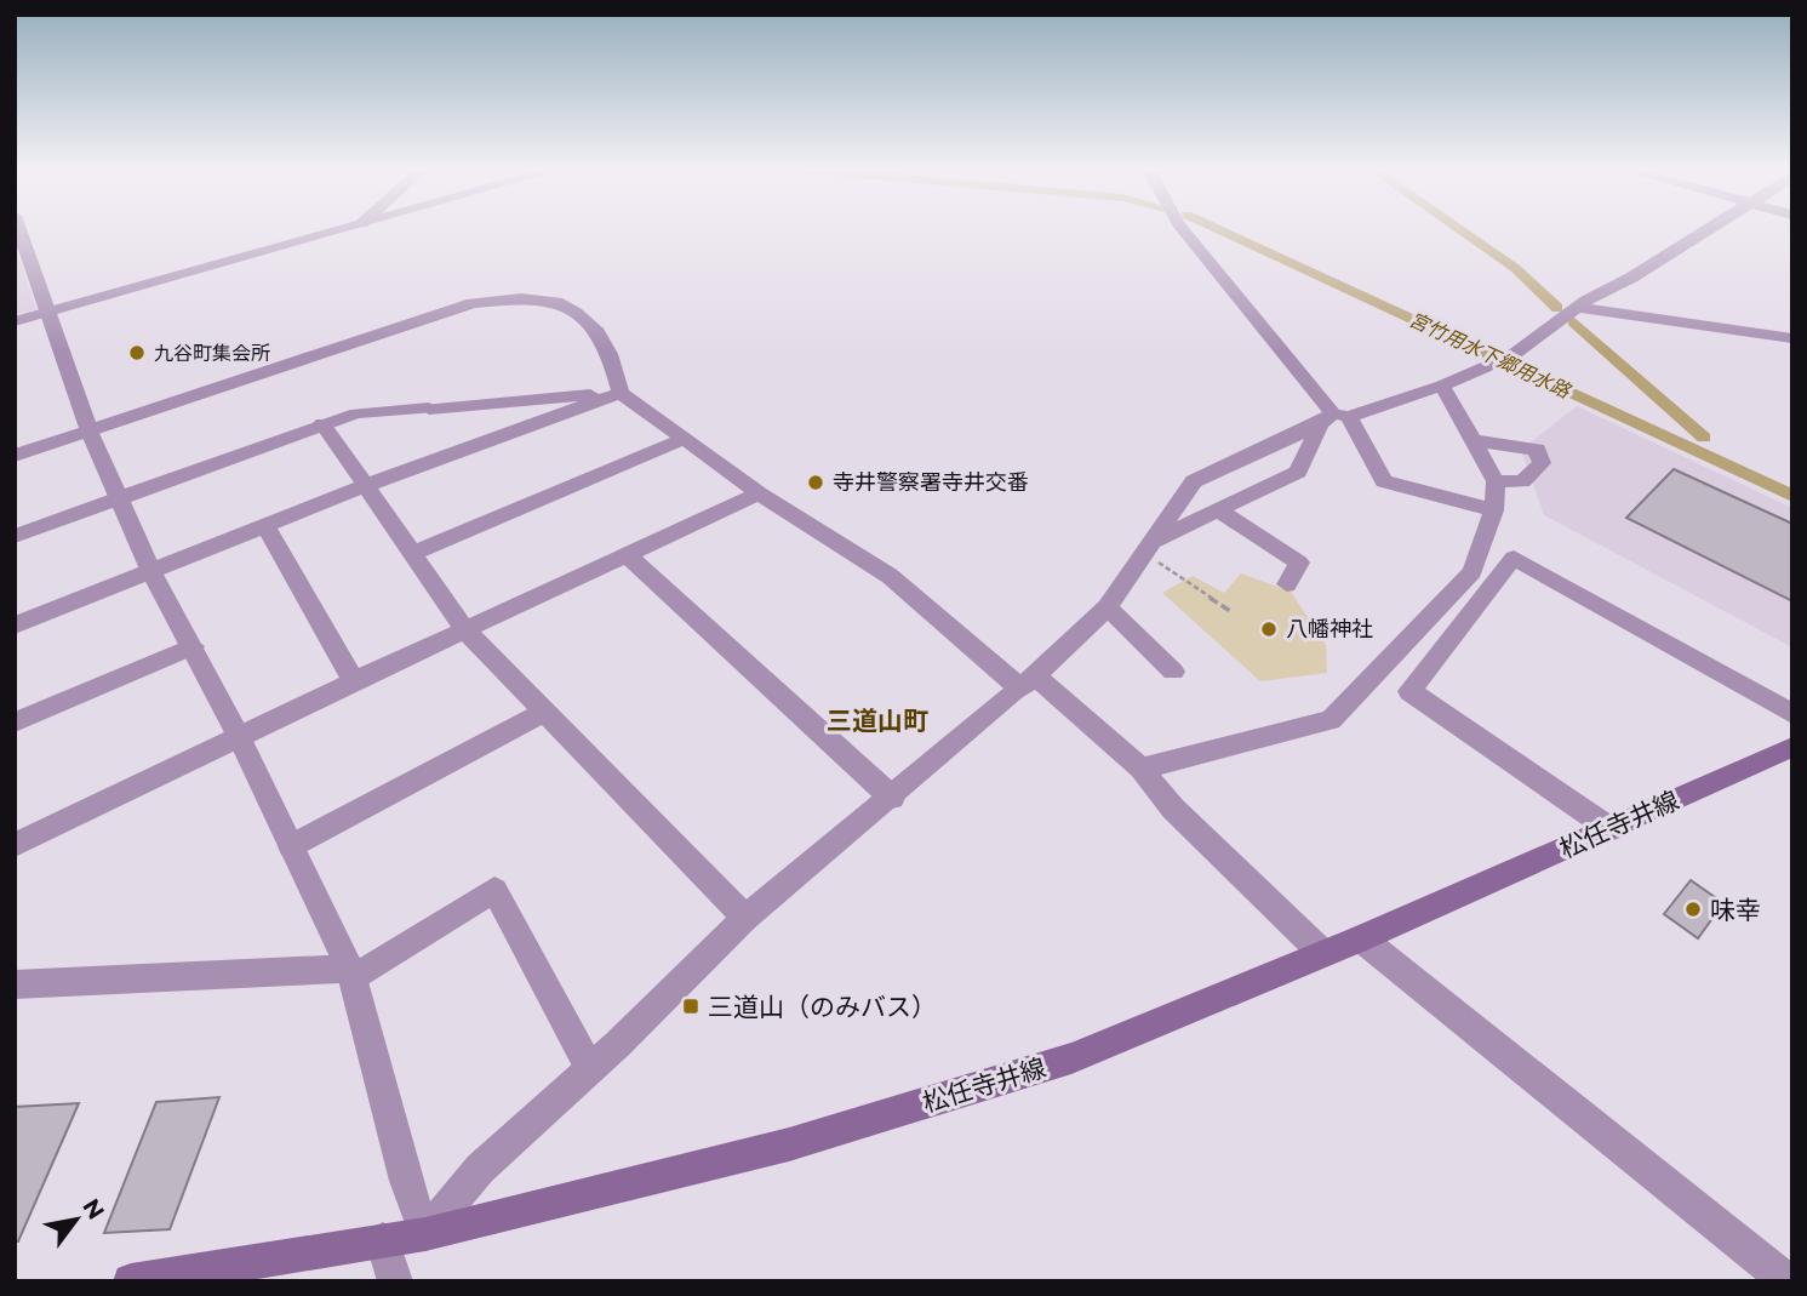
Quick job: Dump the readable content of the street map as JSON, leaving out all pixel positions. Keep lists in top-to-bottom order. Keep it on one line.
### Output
{"streets":{"main road":["松任寺井線"]},"districts":["三道山町"],"water":["宮竹用水下郷用水路"],"places":{"other":["九谷町集会所","寺井警察署寺井交番","八幡神社","味幸"],"transit":["三道山（のみバス）"]},"north":"top right"}
